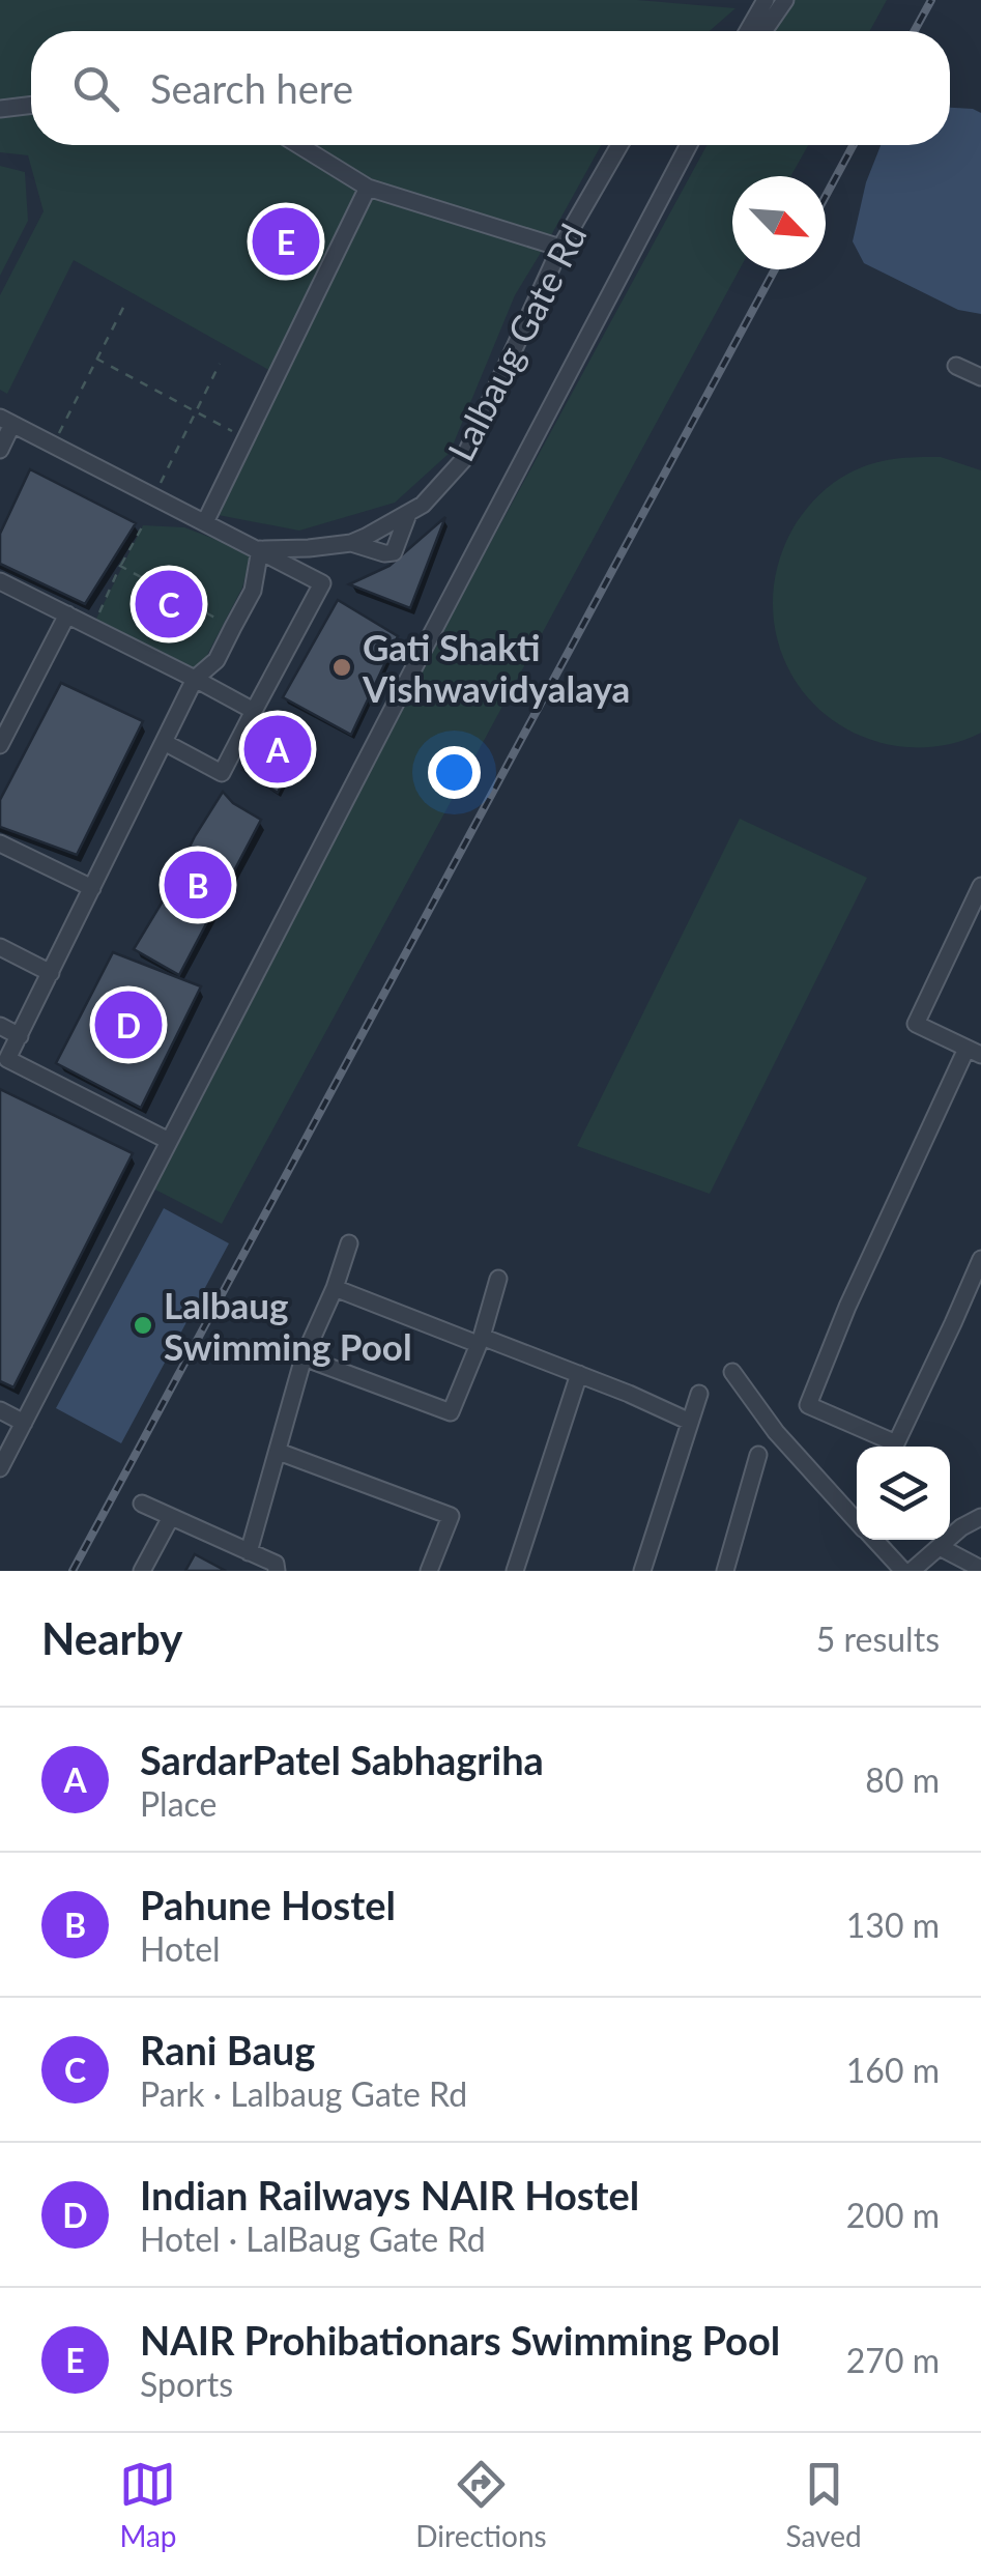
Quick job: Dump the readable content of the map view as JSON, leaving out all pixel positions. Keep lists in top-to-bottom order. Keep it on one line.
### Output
{"streets":{"street":["Lalbaug Gate Rd"]},"places":["Gati Shakti Vishwavidyalaya","Lalbaug Swimming Pool"],"north":"bottom right","page":{"search":"Search here","pins":["E","C","A","B","D"],"heading":["Nearby","5 results"],"list":[{"mark":"A","name":"SardarPatel Sabhagriha","note":"Place","value":"80 m"},{"mark":"B","name":"Pahune Hostel","note":"Hotel","value":"130 m"},{"mark":"C","name":"Rani Baug","note":"Park · Lalbaug Gate Rd","value":"160 m"},{"mark":"D","name":"Indian Railways NAIR Hostel","note":"Hotel · LalBaug Gate Rd","value":"200 m"},{"mark":"E","name":"NAIR Prohibationars Swimming Pool","note":"Sports","value":"270 m"}],"nav":["Map","Directions","Saved"]}}
